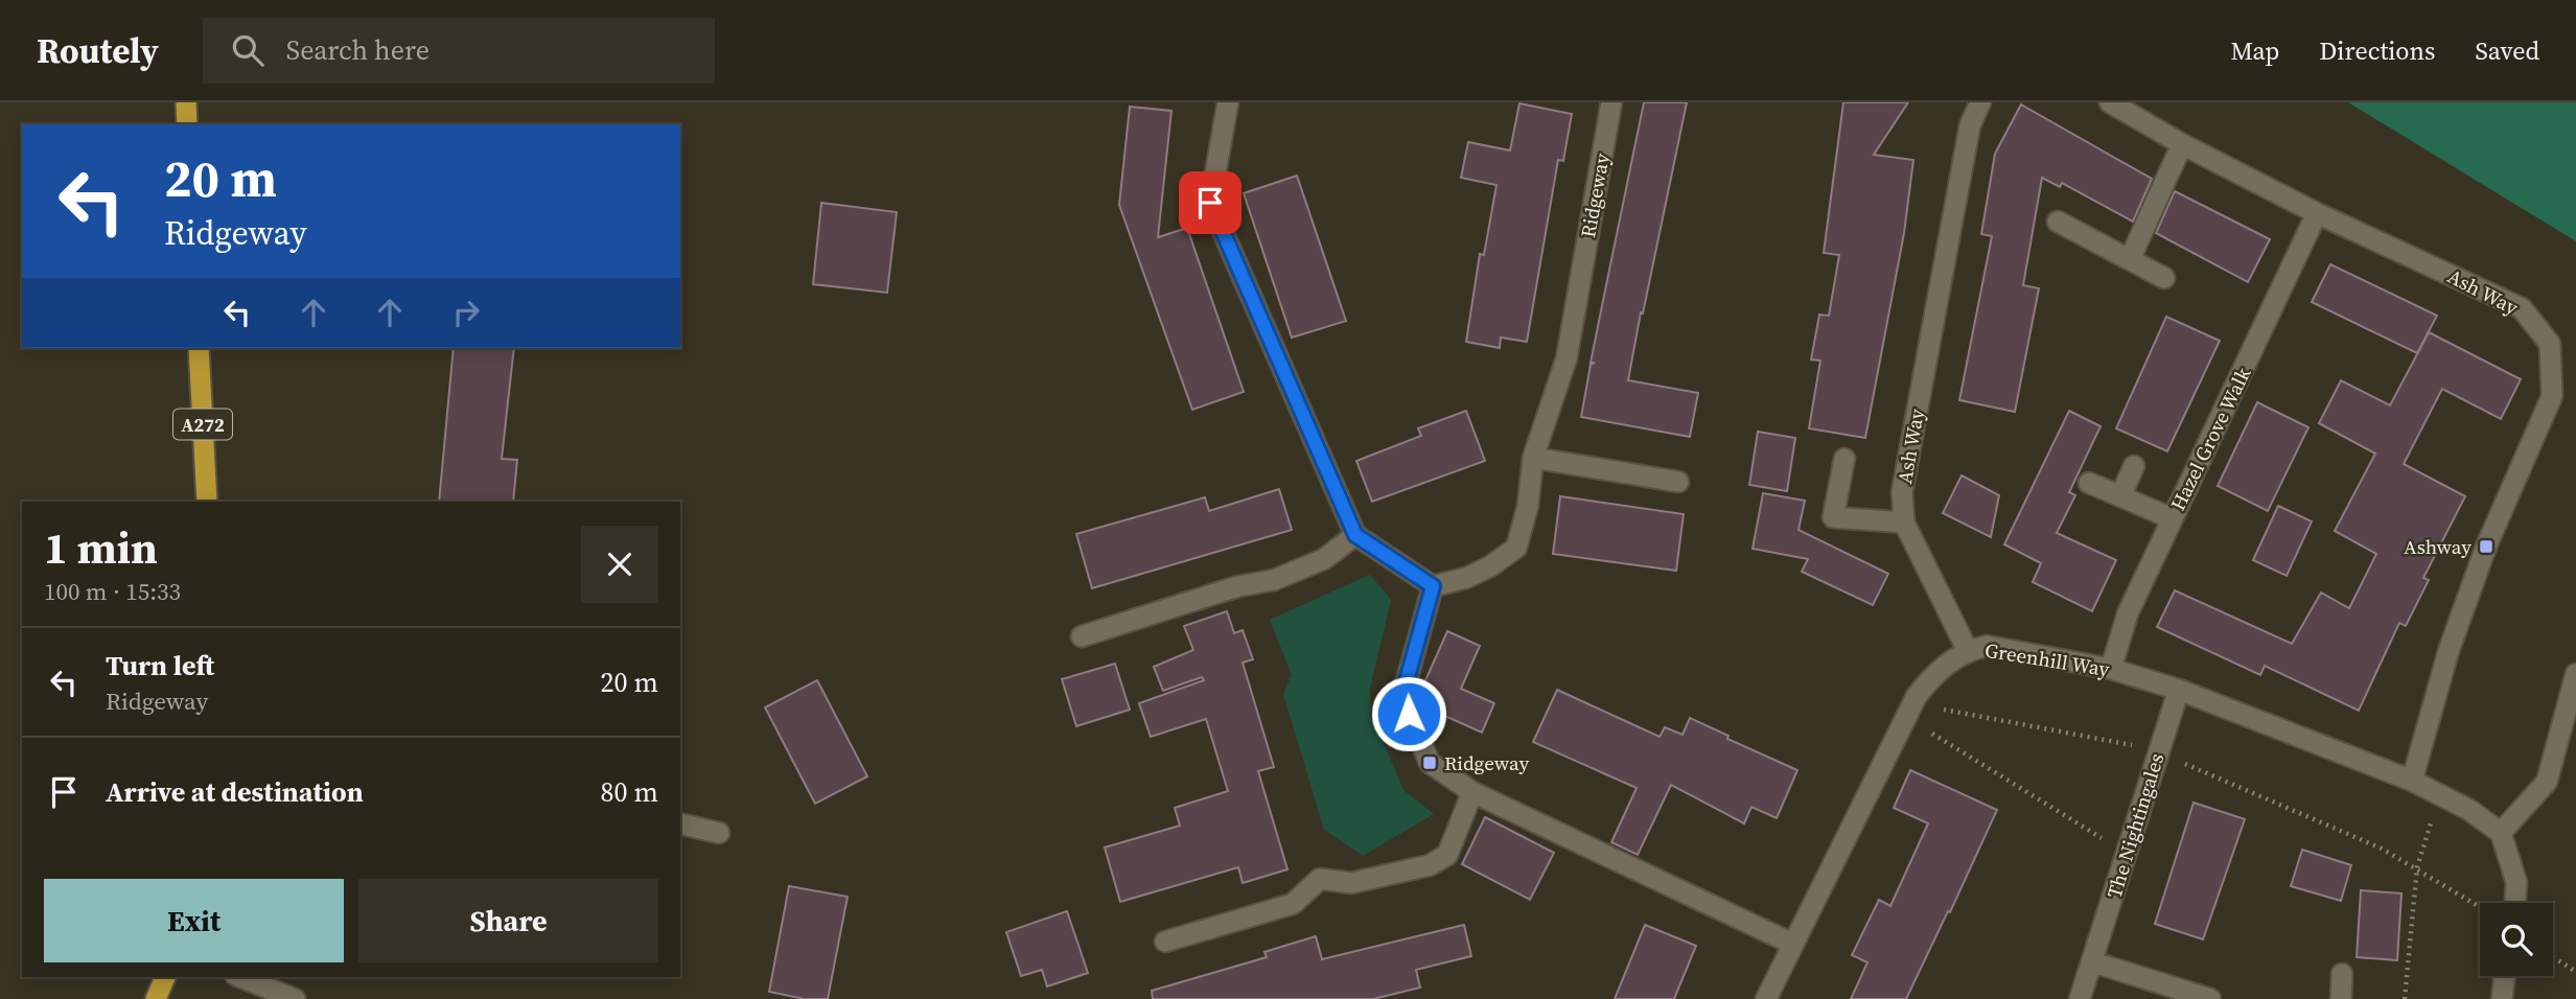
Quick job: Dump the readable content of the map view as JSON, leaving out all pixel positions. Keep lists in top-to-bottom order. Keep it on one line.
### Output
{"streets":{"highway":["A272"],"street":["Ridgeway","Ash Way","Hazel Grove Walk","Greenhill Way","The Nightingales"]},"crossings":[["Ash Way","Hazel Grove Walk"],["Ash Way","Greenhill Way"],["Hazel Grove Walk","Greenhill Way"],["Greenhill Way","The Nightingales"]],"places":{"transit":["Ashway","Ridgeway"]},"page":{"header":"Routely","search":"Search here","nav":["Map","Directions","Saved"],"turn":["20 m","Ridgeway"],"heading":["1 min","100 m · 15:33"],"list":[{"name":"Turn left","note":"Ridgeway","value":"20 m"},{"name":"Arrive at destination","value":"80 m"}],"buttons":["Exit","Share"]}}
